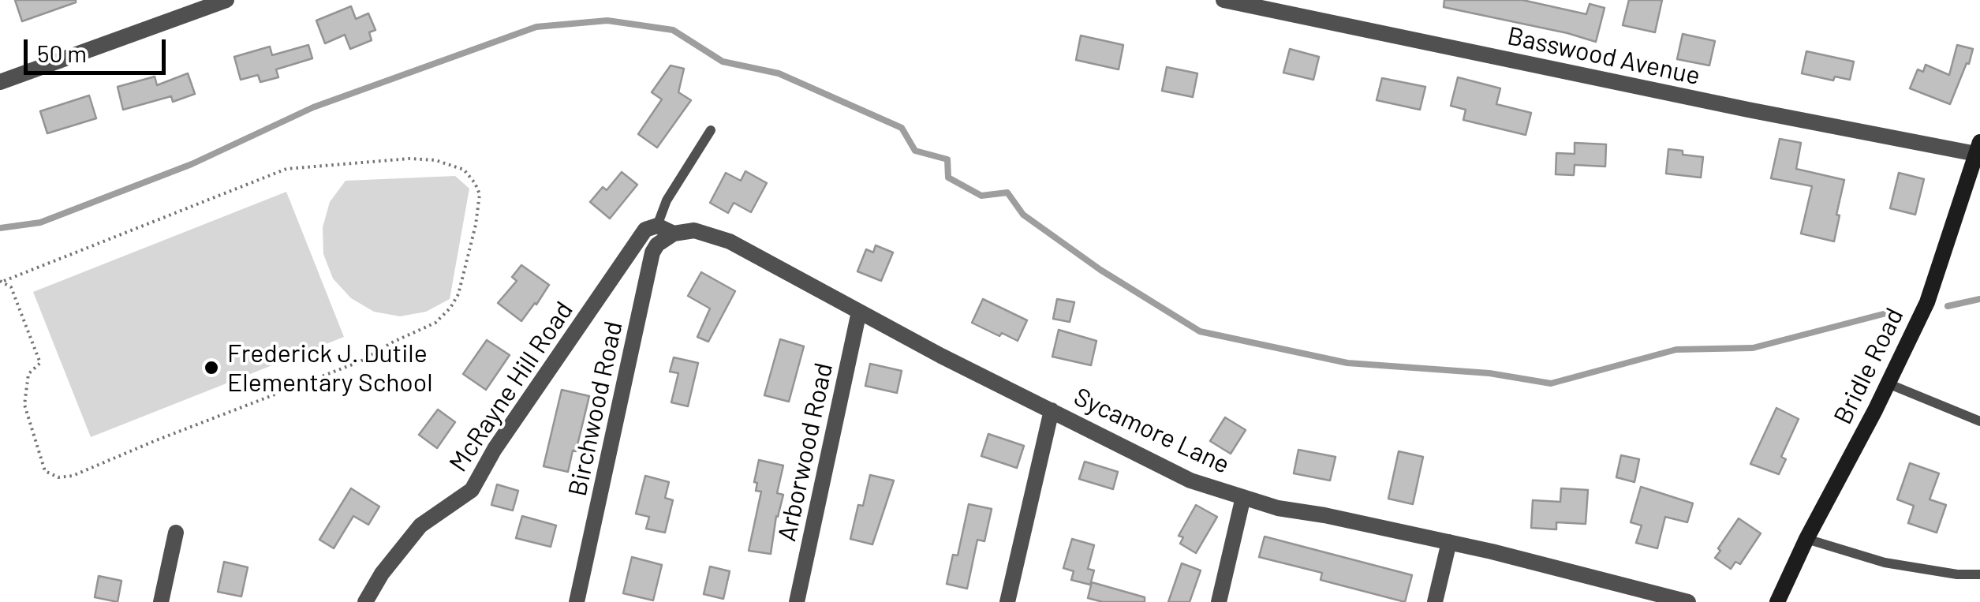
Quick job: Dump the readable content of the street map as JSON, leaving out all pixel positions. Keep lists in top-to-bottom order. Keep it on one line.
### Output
{"streets":{"street":["Basswood Avenue","Bridle Road","McRayne Hill Road","Birchwood Road","Sycamore Lane","Arborwood Road"]},"crossings":[["Basswood Avenue","Bridle Road"],["Birchwood Road","Sycamore Lane"],["Sycamore Lane","Arborwood Road"]],"places":["Frederick J. Dutile Elementary School"],"scale_bar":"50 m"}
